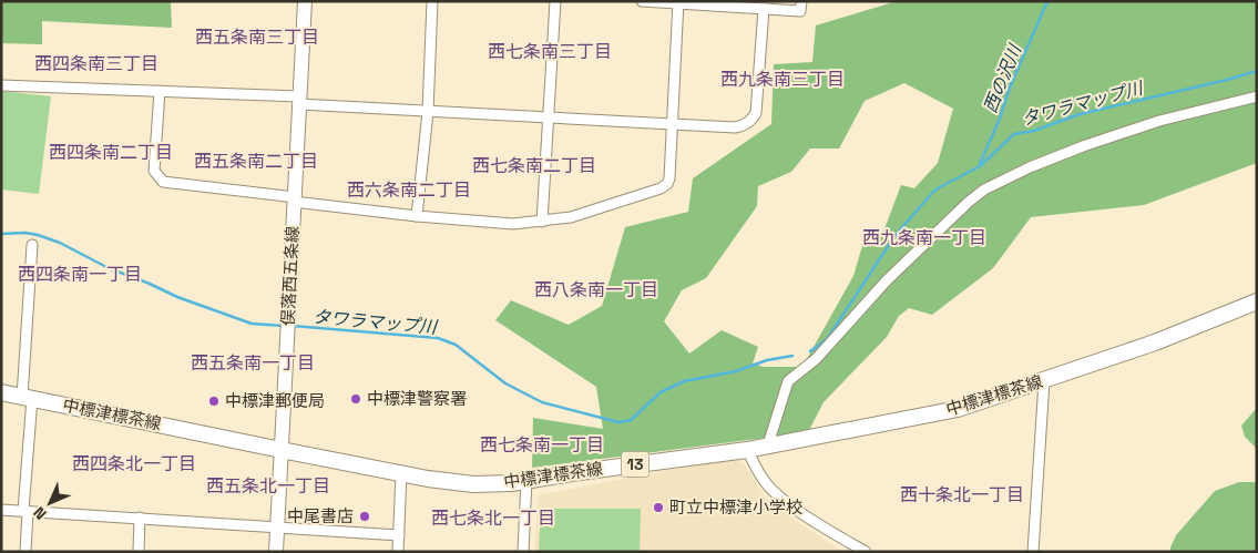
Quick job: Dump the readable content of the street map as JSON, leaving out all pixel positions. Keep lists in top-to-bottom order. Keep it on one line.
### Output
{"streets":{"main road":["俣落西五条線","中標津標茶線","13"]},"crossings":[["俣落西五条線","中標津標茶線"]],"districts":["西五条南三丁目","西七条南三丁目","西四条南三丁目","西九条南三丁目","西四条南二丁目","西五条南二丁目","西七条南二丁目","西六条南二丁目","西九条南一丁目","西四条南一丁目","西八条南一丁目","西五条南一丁目","西七条南一丁目","西四条北一丁目","西五条北一丁目","西十条北一丁目","西七条北一丁目"],"water":["西の沢川","タワラマップ川"],"places":["中標津警察署","中標津郵便局","町立中標津小学校","中尾書店"],"north":"bottom left"}
